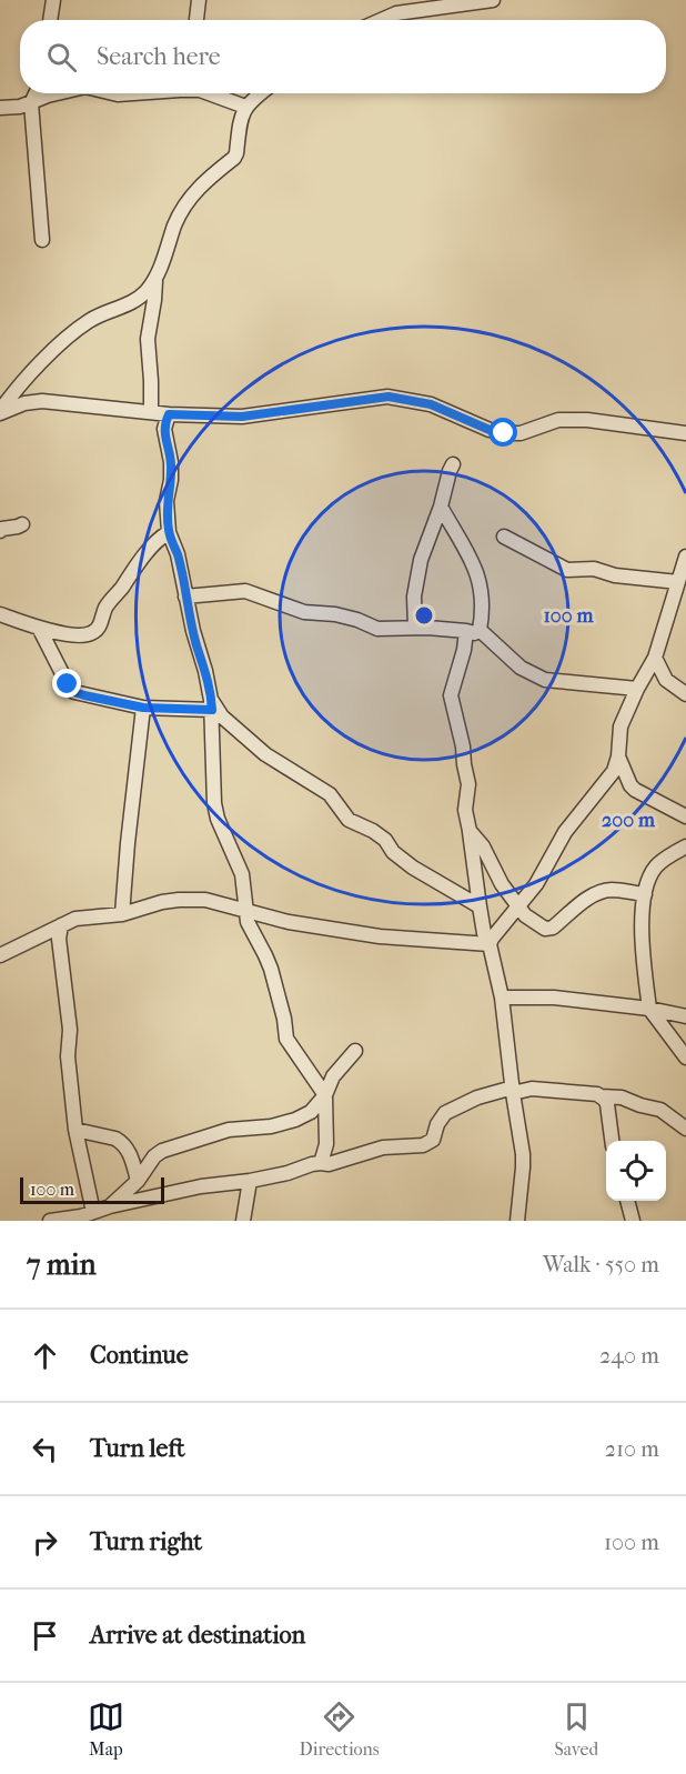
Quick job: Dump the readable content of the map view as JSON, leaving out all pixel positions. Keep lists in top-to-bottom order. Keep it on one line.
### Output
{"scale_bar":"100 m","page":{"search":"Search here","scale":"100 m","heading":["7 min","Walk · 550 m"],"list":[["Continue","240 m"],["Turn left","210 m"],["Turn right","100 m"],"Arrive at destination"],"nav":["Map","Directions","Saved"]},"rings":["100 m","200 m"]}
